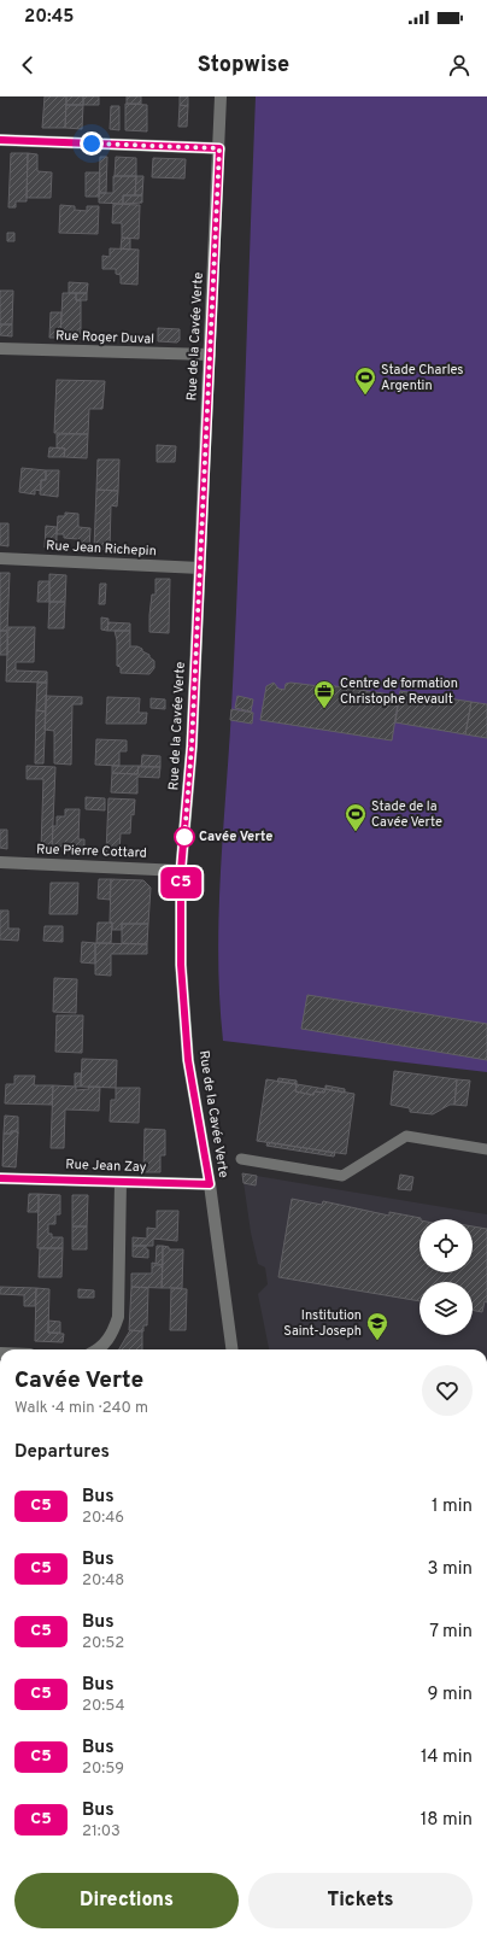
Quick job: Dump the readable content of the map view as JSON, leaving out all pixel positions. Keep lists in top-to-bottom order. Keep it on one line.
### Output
{"streets":{"street":["Rue de la Cavée Verte","Rue Roger Duval","Rue Jean Richepin","Rue Pierre Cottard","Rue Jean Zay"]},"crossings":[["Rue de la Cavée Verte","Rue Roger Duval"],["Rue de la Cavée Verte","Rue Jean Richepin"],["Rue de la Cavée Verte","Rue Pierre Cottard"],["Rue de la Cavée Verte","Rue Jean Zay"]],"places":{"sports":["Stade Charles Argentin","Stade de la Cavée Verte"],"office":["Centre de formation Christophe Revault"],"other":["Cavée Verte"],"school or university":["Institution Saint-Joseph"]},"lines":["bus line C5"],"page":{"status":"20:45","header":"Stopwise","on_map":"C5","heading":[["Cavée Verte","Walk · 4 min · 240 m"],"Departures"],"list":[{"mark":"C5","name":"Bus","note":"20:46","value":"1 min"},{"mark":"C5","name":"Bus","note":"20:48","value":"3 min"},{"mark":"C5","name":"Bus","note":"20:52","value":"7 min"},{"mark":"C5","name":"Bus","note":"20:54","value":"9 min"},{"mark":"C5","name":"Bus","note":"20:59","value":"14 min"},{"mark":"C5","name":"Bus","note":"21:03","value":"18 min"}],"buttons":["Directions","Tickets"]}}
